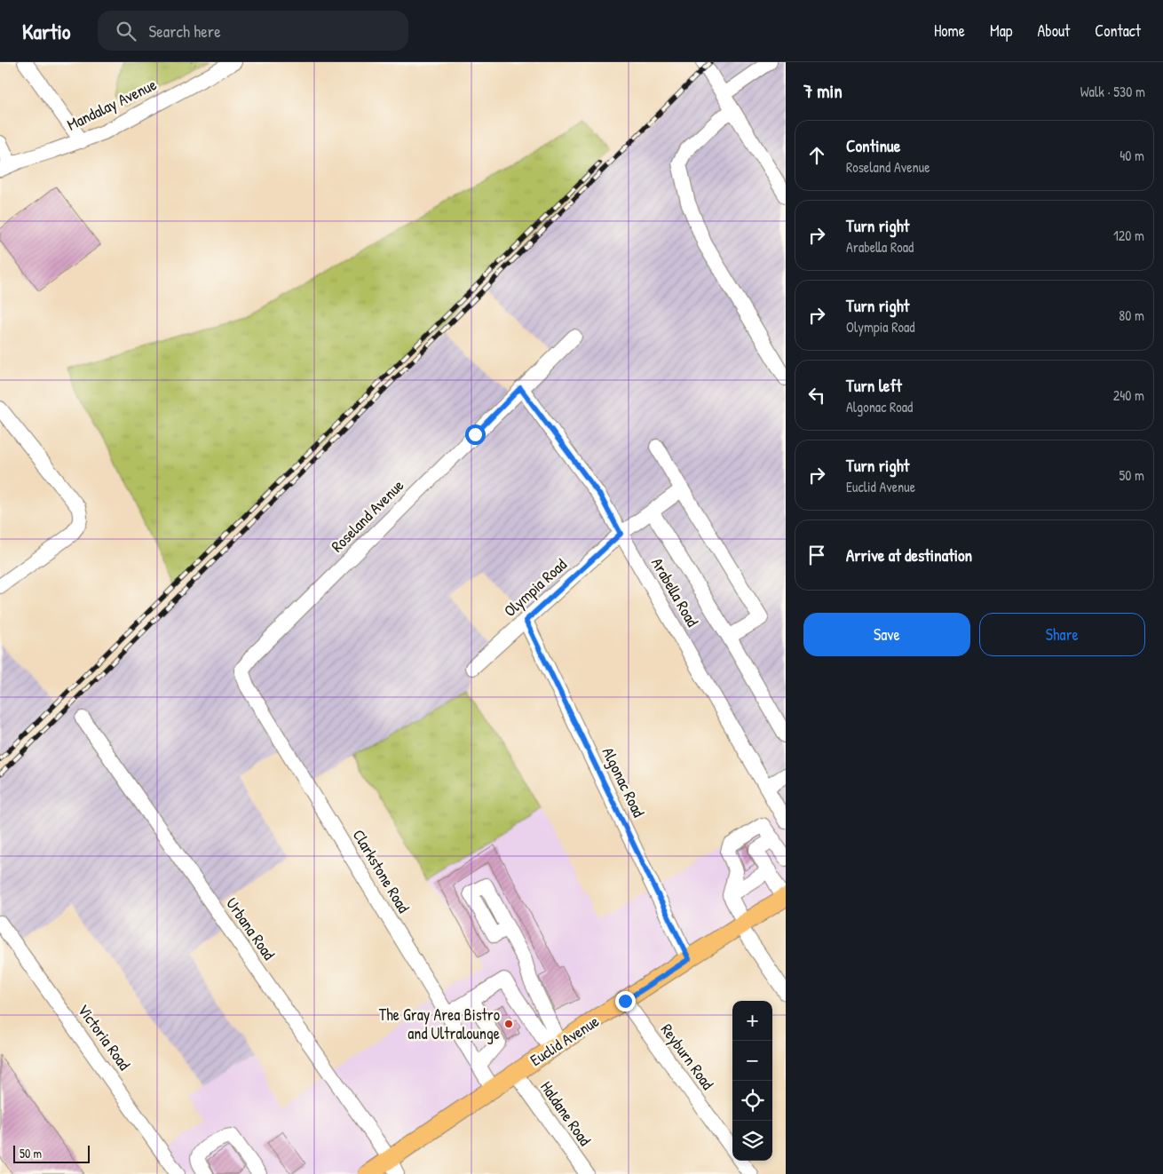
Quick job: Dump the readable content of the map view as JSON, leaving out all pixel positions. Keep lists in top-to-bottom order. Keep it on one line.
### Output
{"streets":{"main road":["Euclid Avenue"],"street":["Mandalay Avenue","Roseland Avenue","Olympia Road","Arabella Road","Algonac Road","Clarkstone Road","Urbana Road","Victoria Road","Reyburn Road","Haldane Road"]},"crossings":[["Roseland Avenue","Arabella Road"],["Roseland Avenue","Clarkstone Road"],["Olympia Road","Arabella Road"],["Olympia Road","Algonac Road"],["Algonac Road","Euclid Avenue"],["Clarkstone Road","Euclid Avenue"],["Urbana Road","Euclid Avenue"],["Euclid Avenue","Reyburn Road"],["Euclid Avenue","Haldane Road"]],"places":["The Gray Area Bistro and Ultralounge"],"scale_bar":"50 m","page":{"header":"Kartio","search":"Search here","nav":["Home","Map","About","Contact"],"heading":["7 min","Walk · 530 m"],"list":[["Continue","Roseland Avenue","40 m"],["Turn right","Arabella Road","120 m"],["Turn right","Olympia Road","80 m"],["Turn left","Algonac Road","240 m"],["Turn right","Euclid Avenue","50 m"],"Arrive at destination"],"buttons":["Save","Share"],"map_buttons":["+","−"],"scale":"50 m"}}
